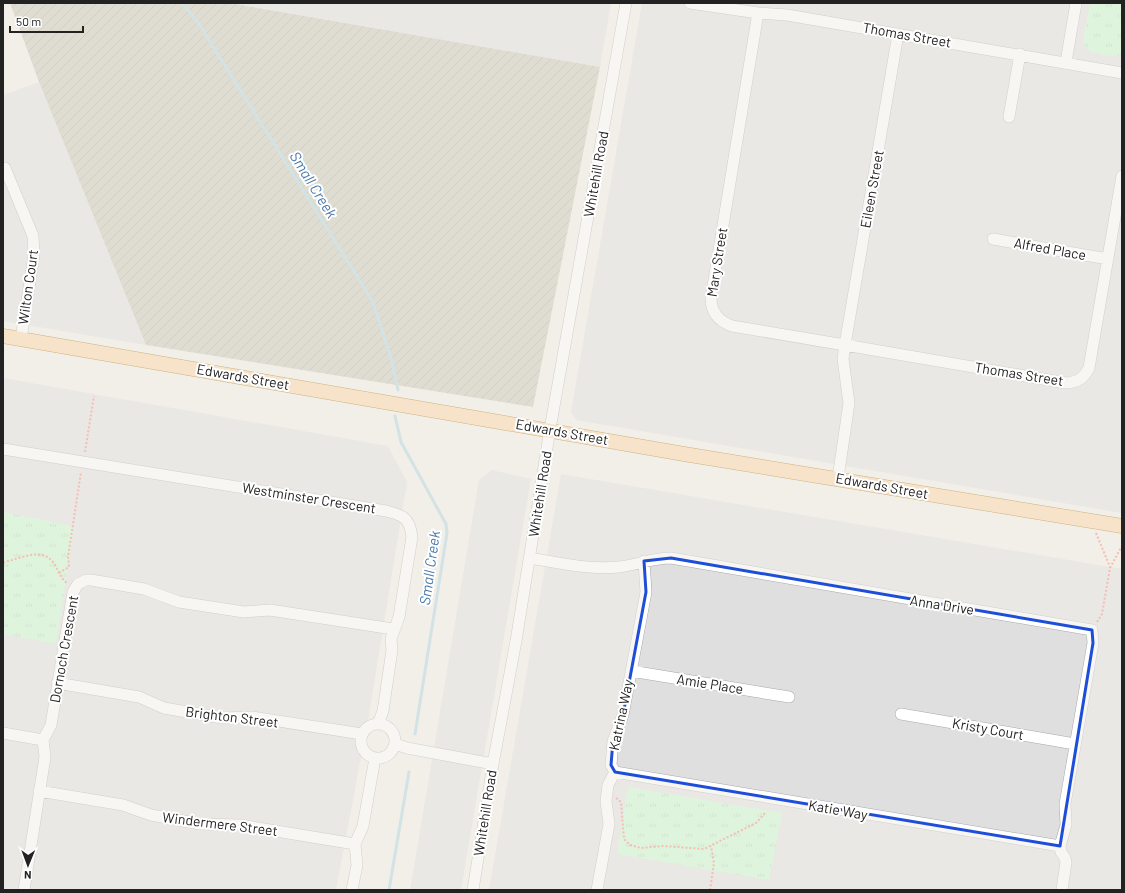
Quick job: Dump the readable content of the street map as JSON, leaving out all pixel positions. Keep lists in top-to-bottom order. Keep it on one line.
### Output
{"streets":{"main road":["Edwards Street"],"street":["Thomas Street","Whitehill Road","Eileen Street","Alfred Place","Mary Street","Wilton Court","Westminster Crescent","Anna Drive","Dornoch Crescent","Amie Place","Katrina Way","Brighton Street","Kristy Court","Katie Way","Windermere Street"]},"crossings":[["Thomas Street","Eileen Street"],["Thomas Street","Alfred Place"],["Thomas Street","Mary Street"],["Whitehill Road","Edwards Street"],["Whitehill Road","Anna Drive"],["Eileen Street","Mary Street"],["Wilton Court","Edwards Street"],["Westminster Crescent","Dornoch Crescent"],["Westminster Crescent","Brighton Street"],["Anna Drive","Katrina Way"],["Dornoch Crescent","Brighton Street"],["Dornoch Crescent","Windermere Street"],["Amie Place","Katrina Way"],["Katrina Way","Katie Way"]],"water":["Small Creek"],"scale_bar":"50 m","north":"bottom"}
